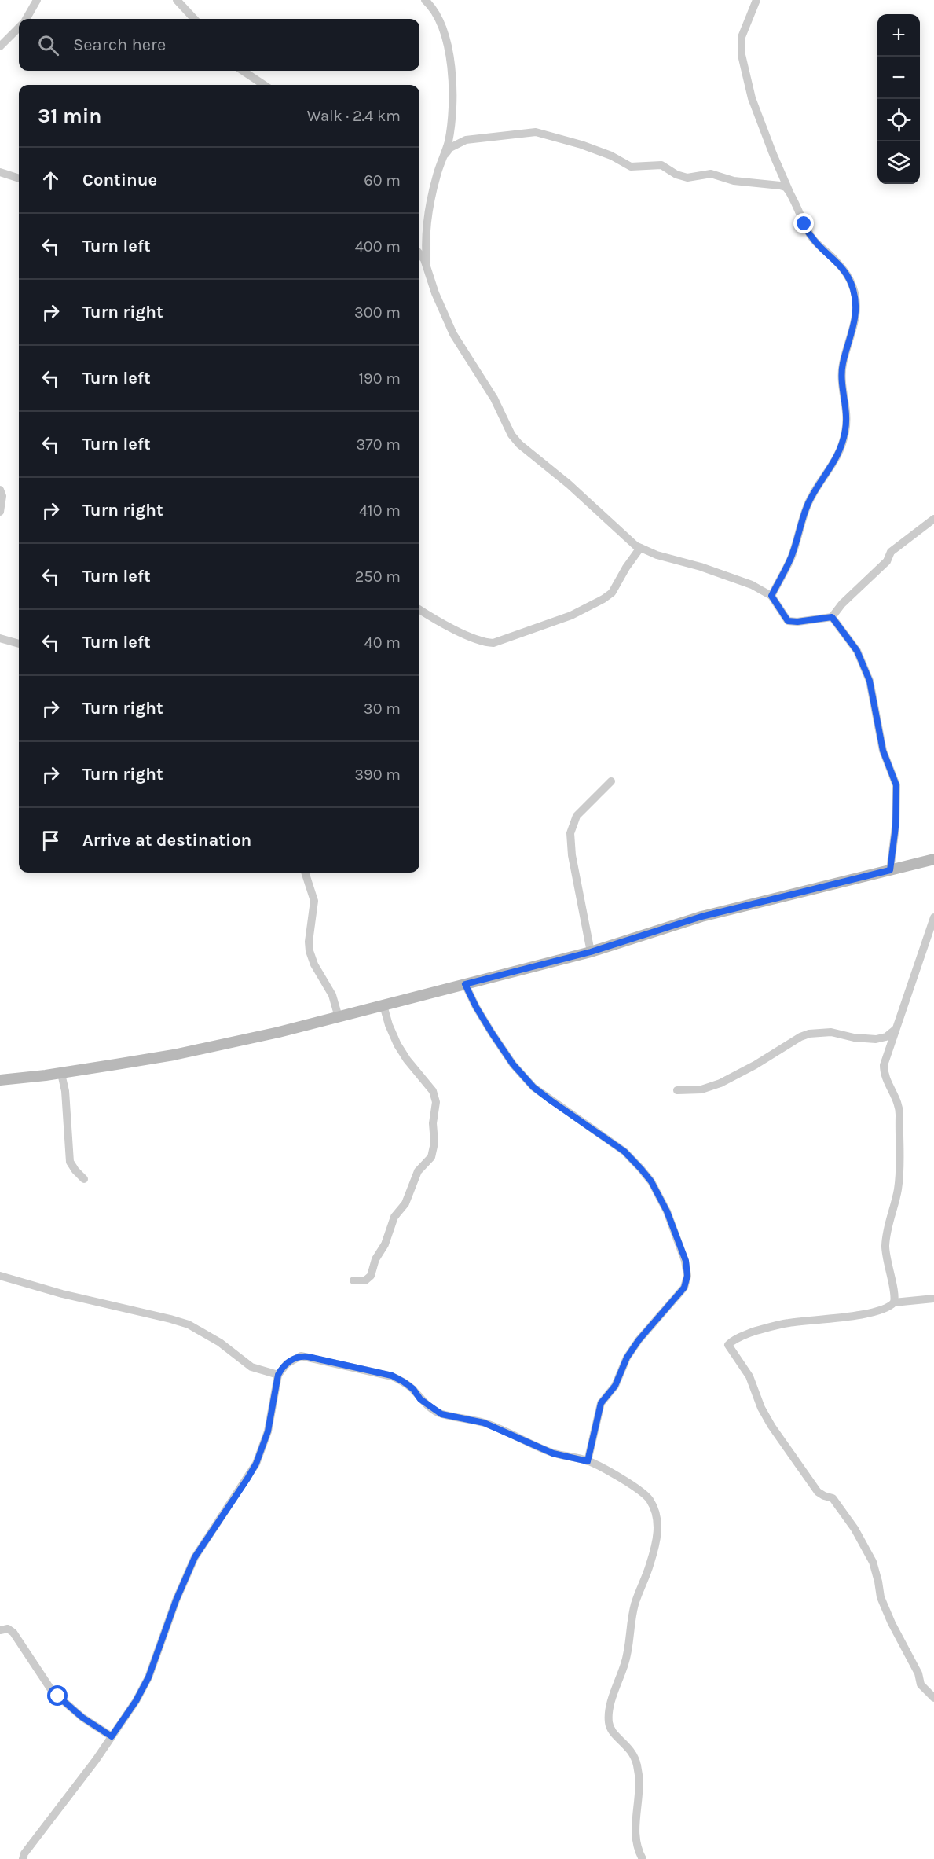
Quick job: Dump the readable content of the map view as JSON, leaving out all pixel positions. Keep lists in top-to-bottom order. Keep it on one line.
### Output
{"page":{"map_buttons":["+","−"],"search":"Search here","heading":["31 min","Walk · 2.4 km"],"list":[["Continue","60 m"],["Turn left","400 m"],["Turn right","300 m"],["Turn left","190 m"],["Turn left","370 m"],["Turn right","410 m"],["Turn left","250 m"],["Turn left","40 m"],["Turn right","30 m"],["Turn right","390 m"],"Arrive at destination"]}}
